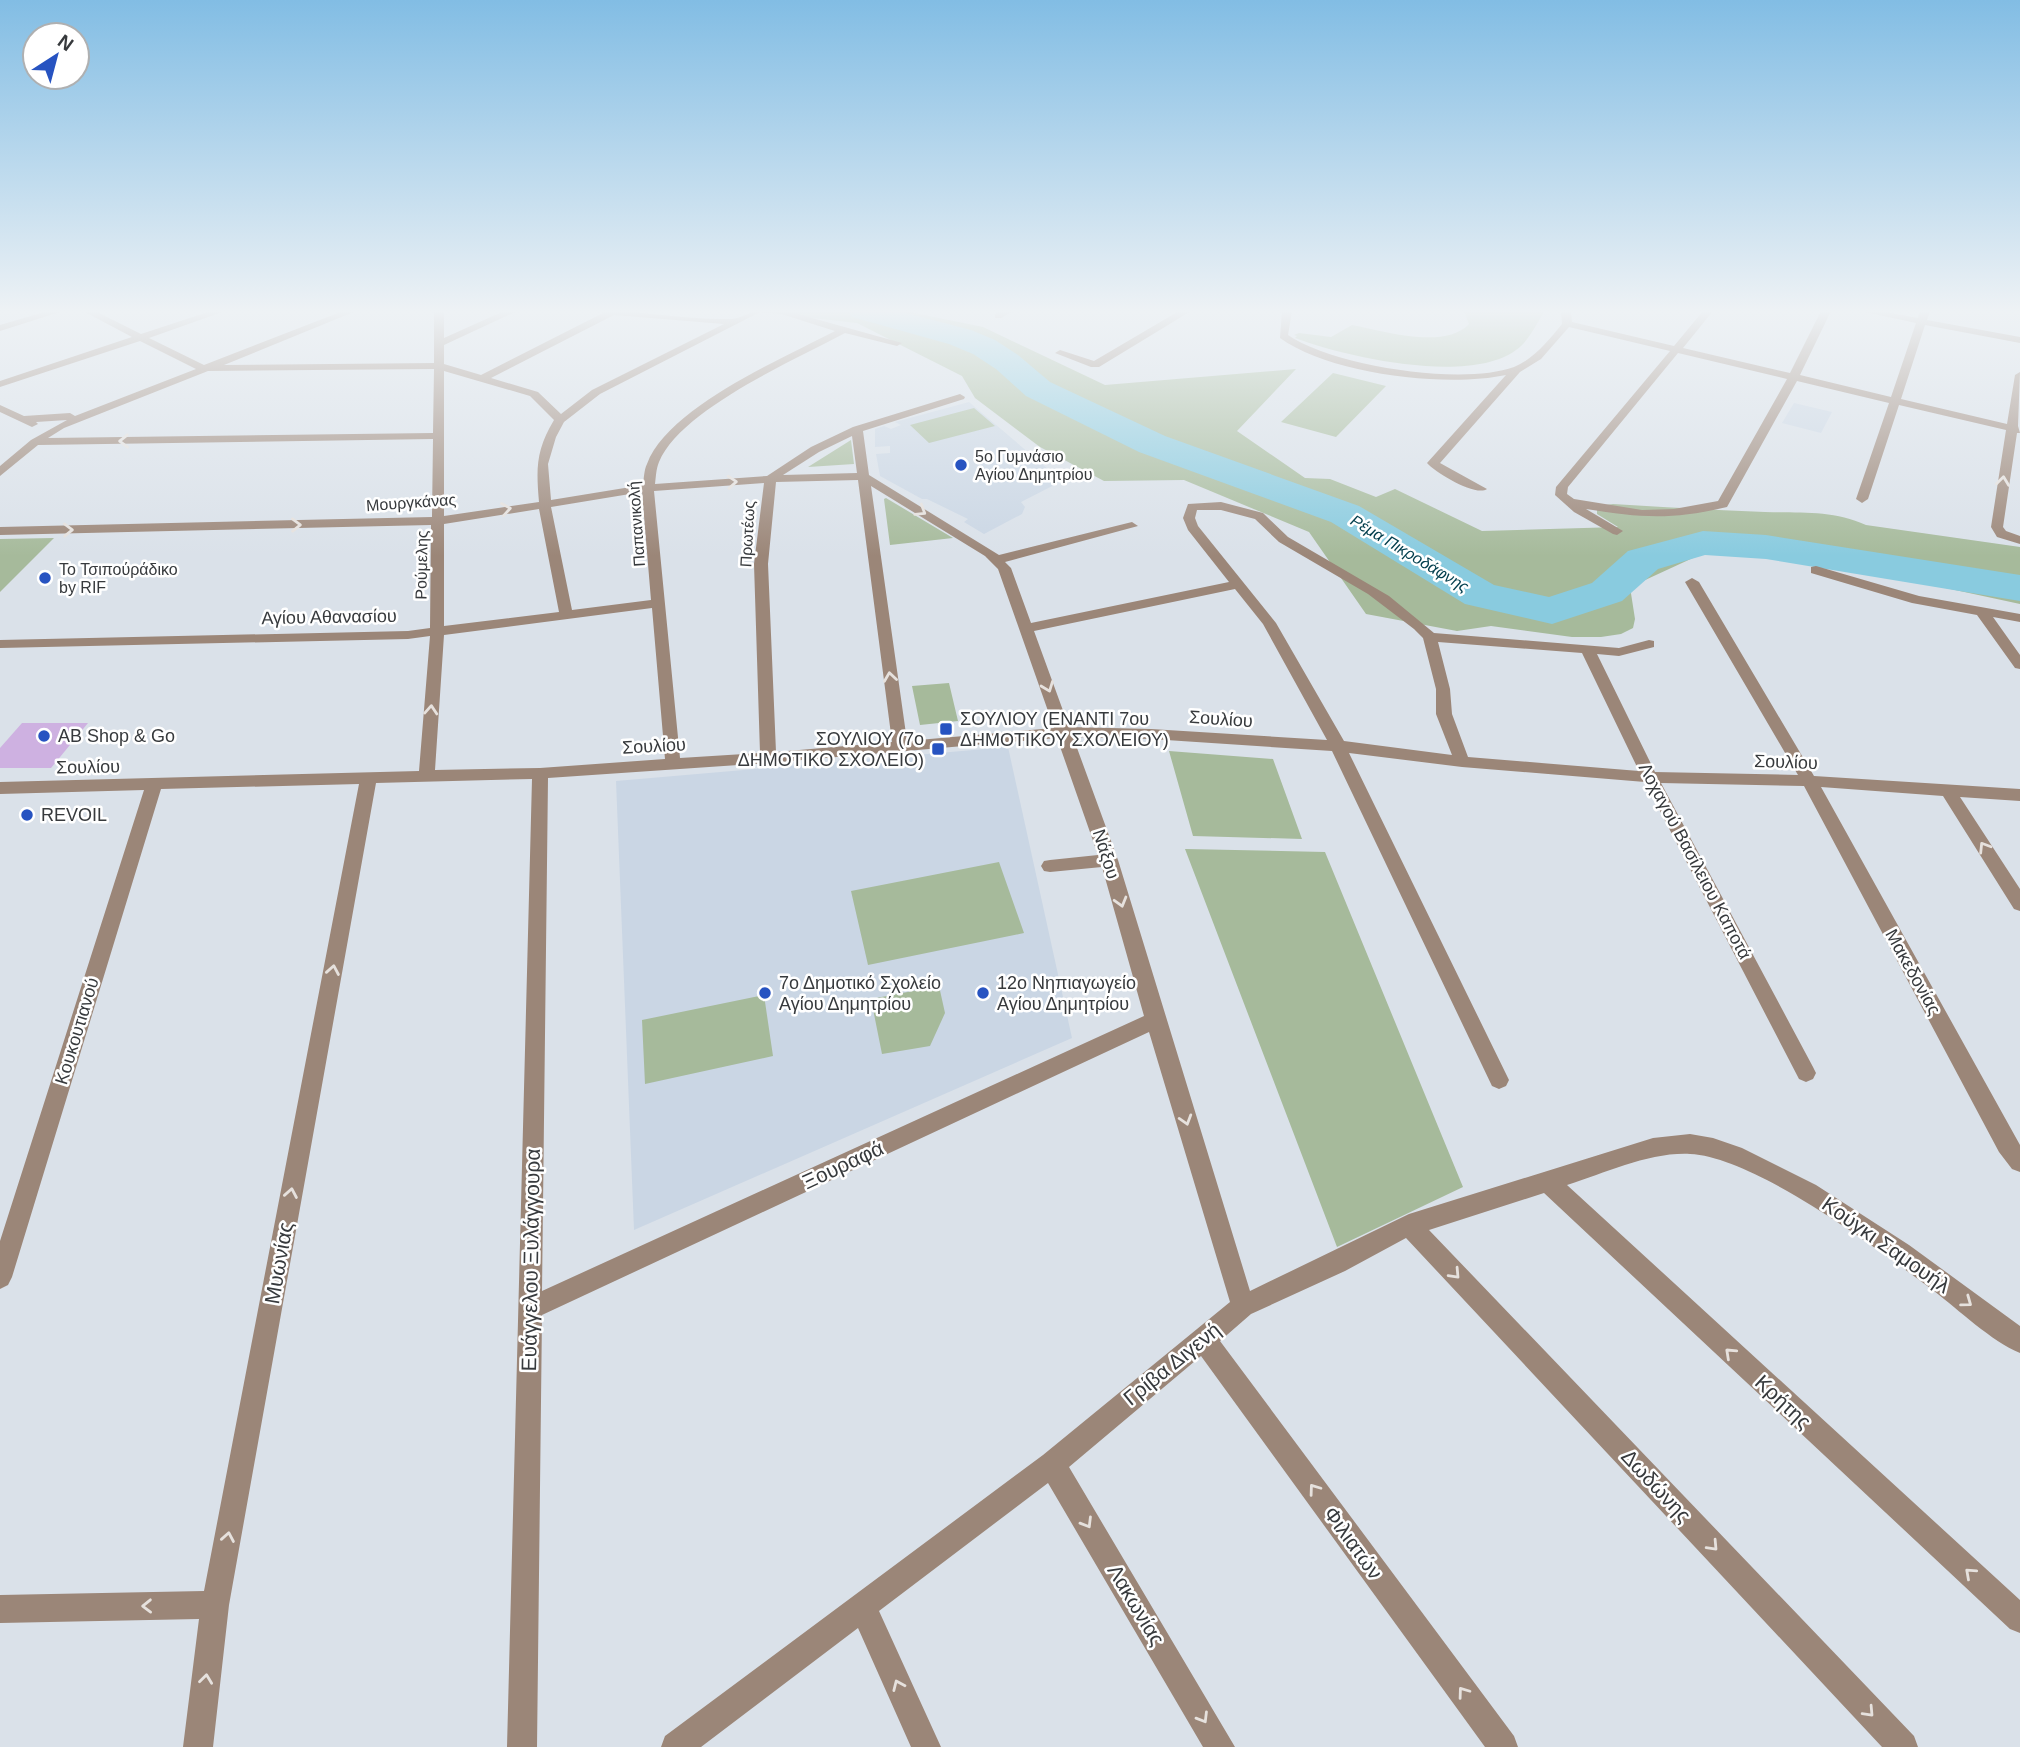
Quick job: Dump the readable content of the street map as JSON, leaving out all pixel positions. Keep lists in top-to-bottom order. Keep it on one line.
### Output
{"streets":{"street":["Μουργκάνας","Παπανικολή","Πρωτέως","Ρούμελης","Αγίου Αθανασίου","Σουλίου","Νάξου","Λοχαγού Βασίλειου Καποτά","Μακεδονίας","Κουκουτιανού","Ξουραφά","Κούγκι Σαμουήλ","Ευάγγελου Ξυλάγγουρα","Μυωνίας","Γρίβα Διγενή","Κρήτης","Δωδώνης","Φιλιατών","Λακωνίας"]},"crossings":[["Μουργκάνας","Παπανικολή"],["Μουργκάνας","Πρωτέως"],["Μουργκάνας","Ρούμελης"],["Παπανικολή","Αγίου Αθανασίου"],["Παπανικολή","Σουλίου"],["Πρωτέως","Σουλίου"],["Ρούμελης","Αγίου Αθανασίου"],["Ρούμελης","Σουλίου"],["Σουλίου","Νάξου"],["Σουλίου","Λοχαγού Βασίλειου Καποτά"],["Σουλίου","Μακεδονίας"],["Σουλίου","Κουκουτιανού"],["Σουλίου","Ευάγγελου Ξυλάγγουρα"],["Σουλίου","Μυωνίας"],["Νάξου","Ξουραφά"],["Νάξου","Γρίβα Διγενή"],["Ξουραφά","Ευάγγελου Ξυλάγγουρα"],["Κούγκι Σαμουήλ","Γρίβα Διγενή"],["Γρίβα Διγενή","Κρήτης"],["Γρίβα Διγενή","Δωδώνης"],["Γρίβα Διγενή","Φιλιατών"],["Γρίβα Διγενή","Λακωνίας"]],"one_way":["Ρούμελης","Νάξου","Κούγκι Σαμουήλ","Μυωνίας","Κρήτης","Δωδώνης","Φιλιατών","Λακωνίας"],"water":["Ρέμα Πικροδάφνης"],"places":{"other":["5ο Γυμνάσιο Αγίου Δημητρίου","To Τσιπούράδικο by RIF","AB Shop & Go","REVOIL","7ο Δημοτικό Σχολείο Αγίου Δημητρίου","12ο Νηπιαγωγείο Αγίου Δημητρίου"],"transit":["ΣΟΥΛΙΟΥ (ΕΝΑΝΤΙ 7ου ΔΗΜΟΤΙΚΟΥ ΣΧΟΛΕΙΟΥ)","ΣΟΥΛΙΟΥ (7ο ΔΗΜΟΤΙΚΟ ΣΧΟΛΕΙΟ)"]},"north":"top right"}
